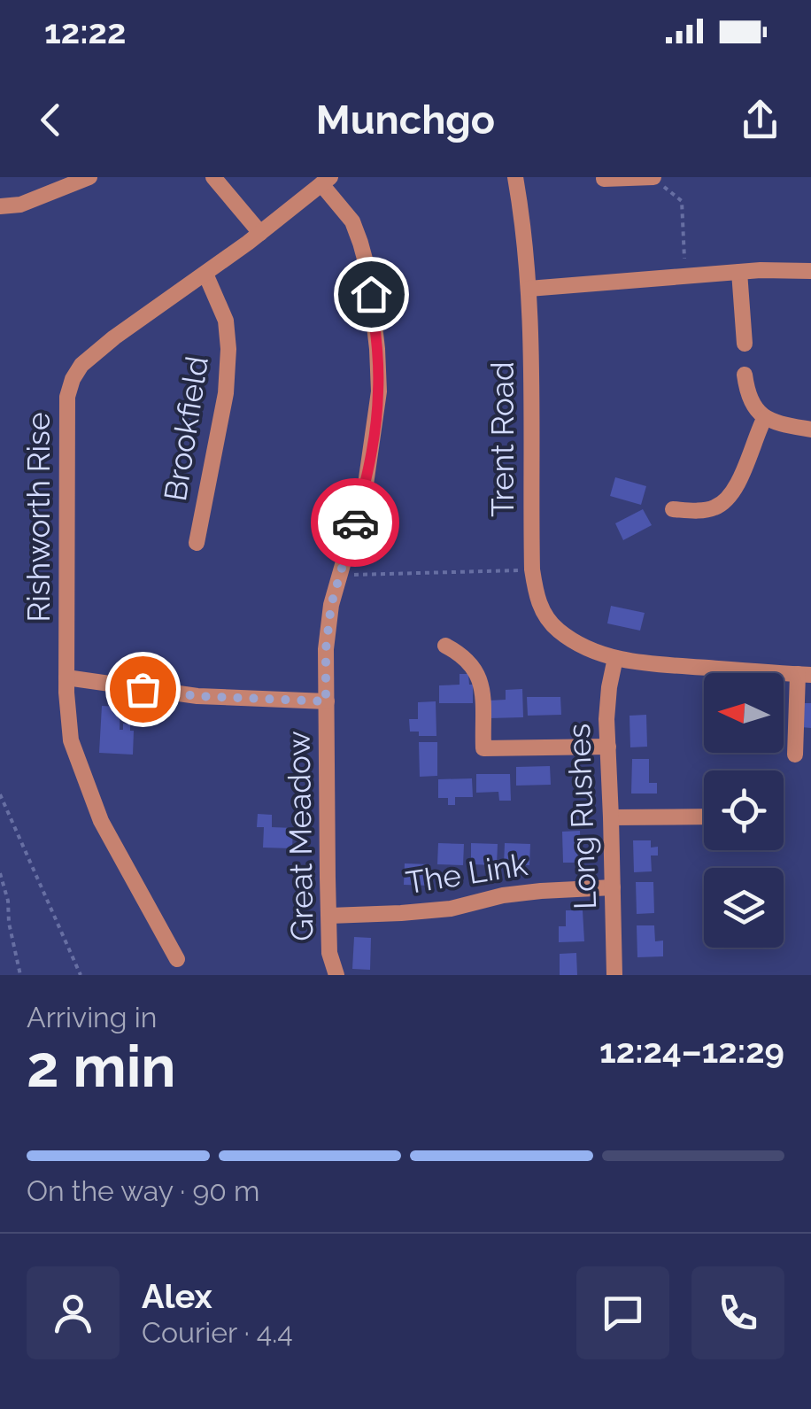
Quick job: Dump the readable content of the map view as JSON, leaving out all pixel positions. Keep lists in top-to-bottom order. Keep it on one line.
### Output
{"streets":{"street":["Brookfield","Trent Road","Rishworth Rise","Long Rushes","Great Meadow","The Link"]},"crossings":[["Brookfield","Rishworth Rise"],["Trent Road","Long Rushes"],["Rishworth Rise","Great Meadow"],["Long Rushes","The Link"],["Great Meadow","The Link"]],"north":"left","page":{"status":"12:22","header":"Munchgo","heading":["2 min","Arriving in","12:24–12:29"],"panel":["Alex","Courier · 4.4"],"bar":"On the way · 90 m"}}
